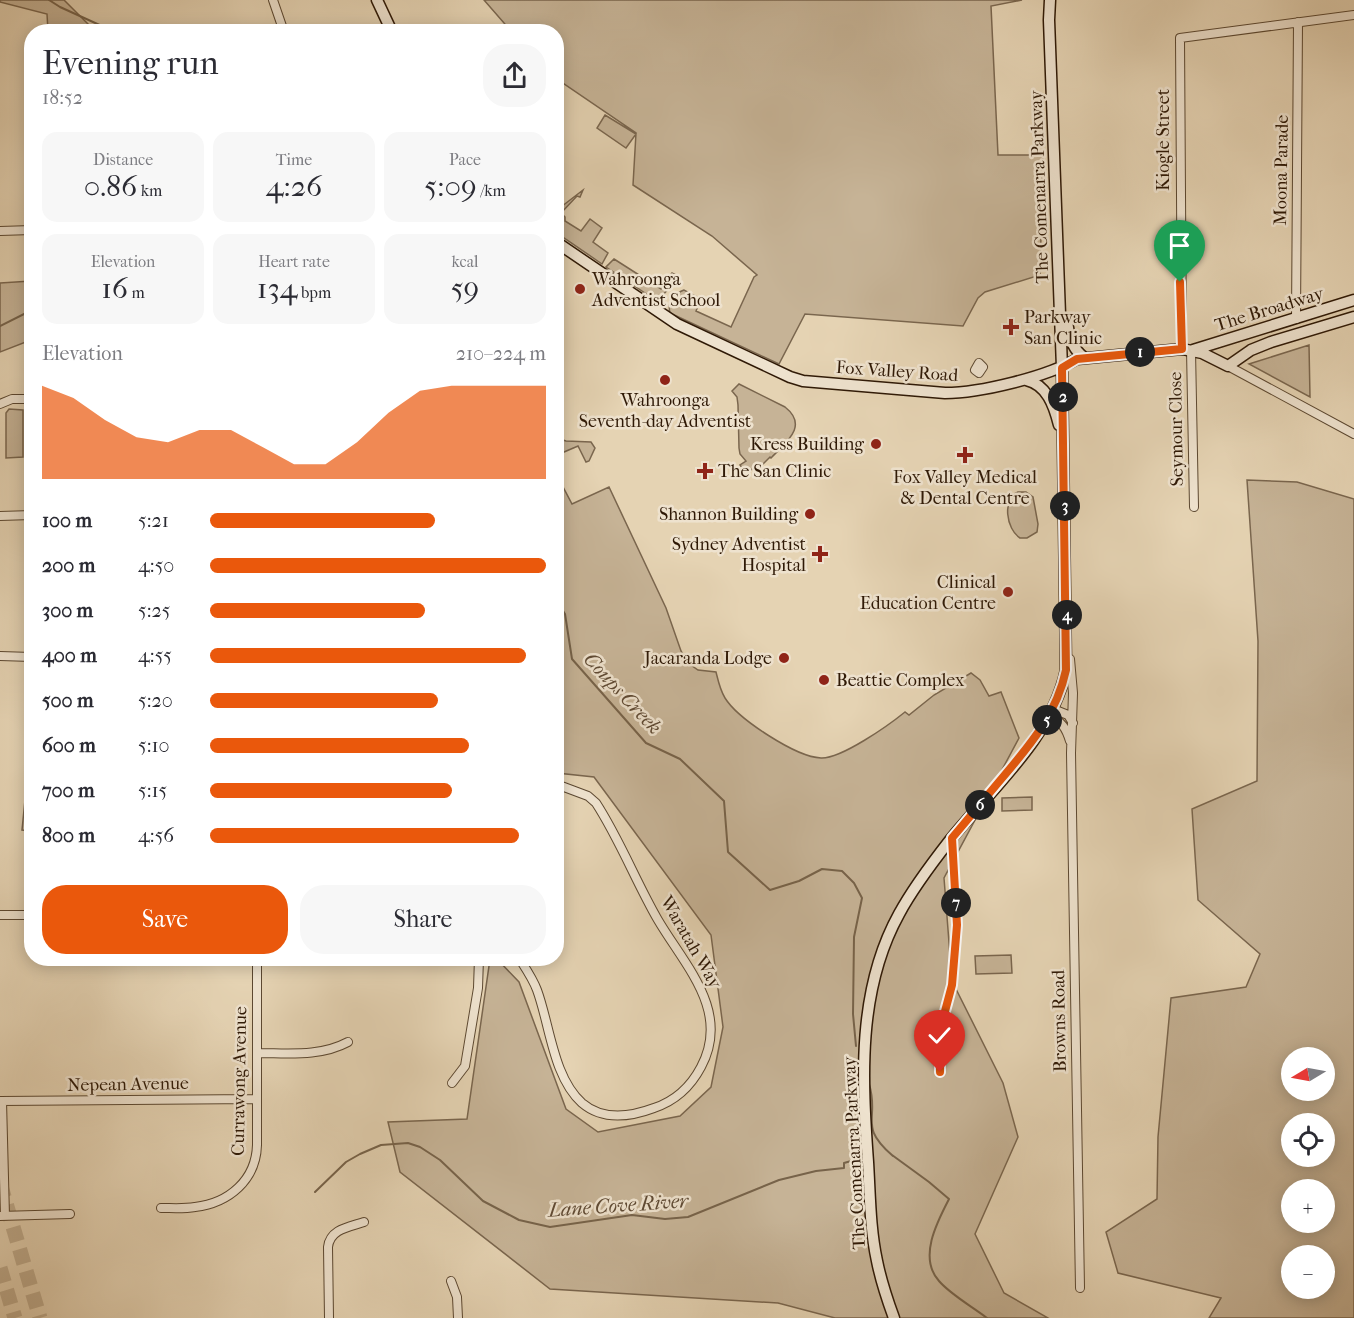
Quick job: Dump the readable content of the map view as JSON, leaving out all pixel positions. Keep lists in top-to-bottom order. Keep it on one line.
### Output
{"streets":{"main road":["The Comenarra Parkway","The Broadway","Fox Valley Road"],"street":["Kiogle Street","Moona Parade","Seymour Close","Waratah Way","Browns Road","Currawong Avenue","Nepean Avenue"]},"crossings":[["Kiogle Street","Moona Parade"],["Kiogle Street","The Broadway"],["Kiogle Street","Fox Valley Road"],["Kiogle Street","Seymour Close"],["Moona Parade","The Broadway"],["The Comenarra Parkway","Fox Valley Road"],["The Comenarra Parkway","Browns Road"],["The Broadway","Fox Valley Road"],["The Broadway","Seymour Close"],["Fox Valley Road","Seymour Close"],["Currawong Avenue","Nepean Avenue"]],"water":["Coups Creek","Lane Cove River"],"places":{"other":["Wahroonga Adventist School","Wahroonga Seventh-day Adventist","Kress Building","Shannon Building","Clinical Education Centre","Jacaranda Lodge","Beattie Complex"],"health":["Parkway San Clinic","Fox Valley Medical & Dental Centre","The San Clinic","Sydney Adventist Hospital"]},"north":"left","page":{"heading":["Evening run","18:52"],"stats":[["Distance","0.86 km"],["Time","4:26"],["Pace","5:09 /km"],["Elevation","16 m"],["Heart rate","134 bpm"],["kcal","59"]],"chart":["Elevation","210–224 m"],"pins":["1","2","3","4","5","6","7"],"list":[{"name":"100 m","note":"5:21"},{"name":"200 m","note":"4:50"},{"name":"300 m","note":"5:25"},{"name":"400 m","note":"4:55"},{"name":"500 m","note":"5:20"},{"name":"600 m","note":"5:10"},{"name":"700 m","note":"5:15"},{"name":"800 m","note":"4:56"}],"buttons":["Save","Share"],"map_buttons":["+","−"]}}
